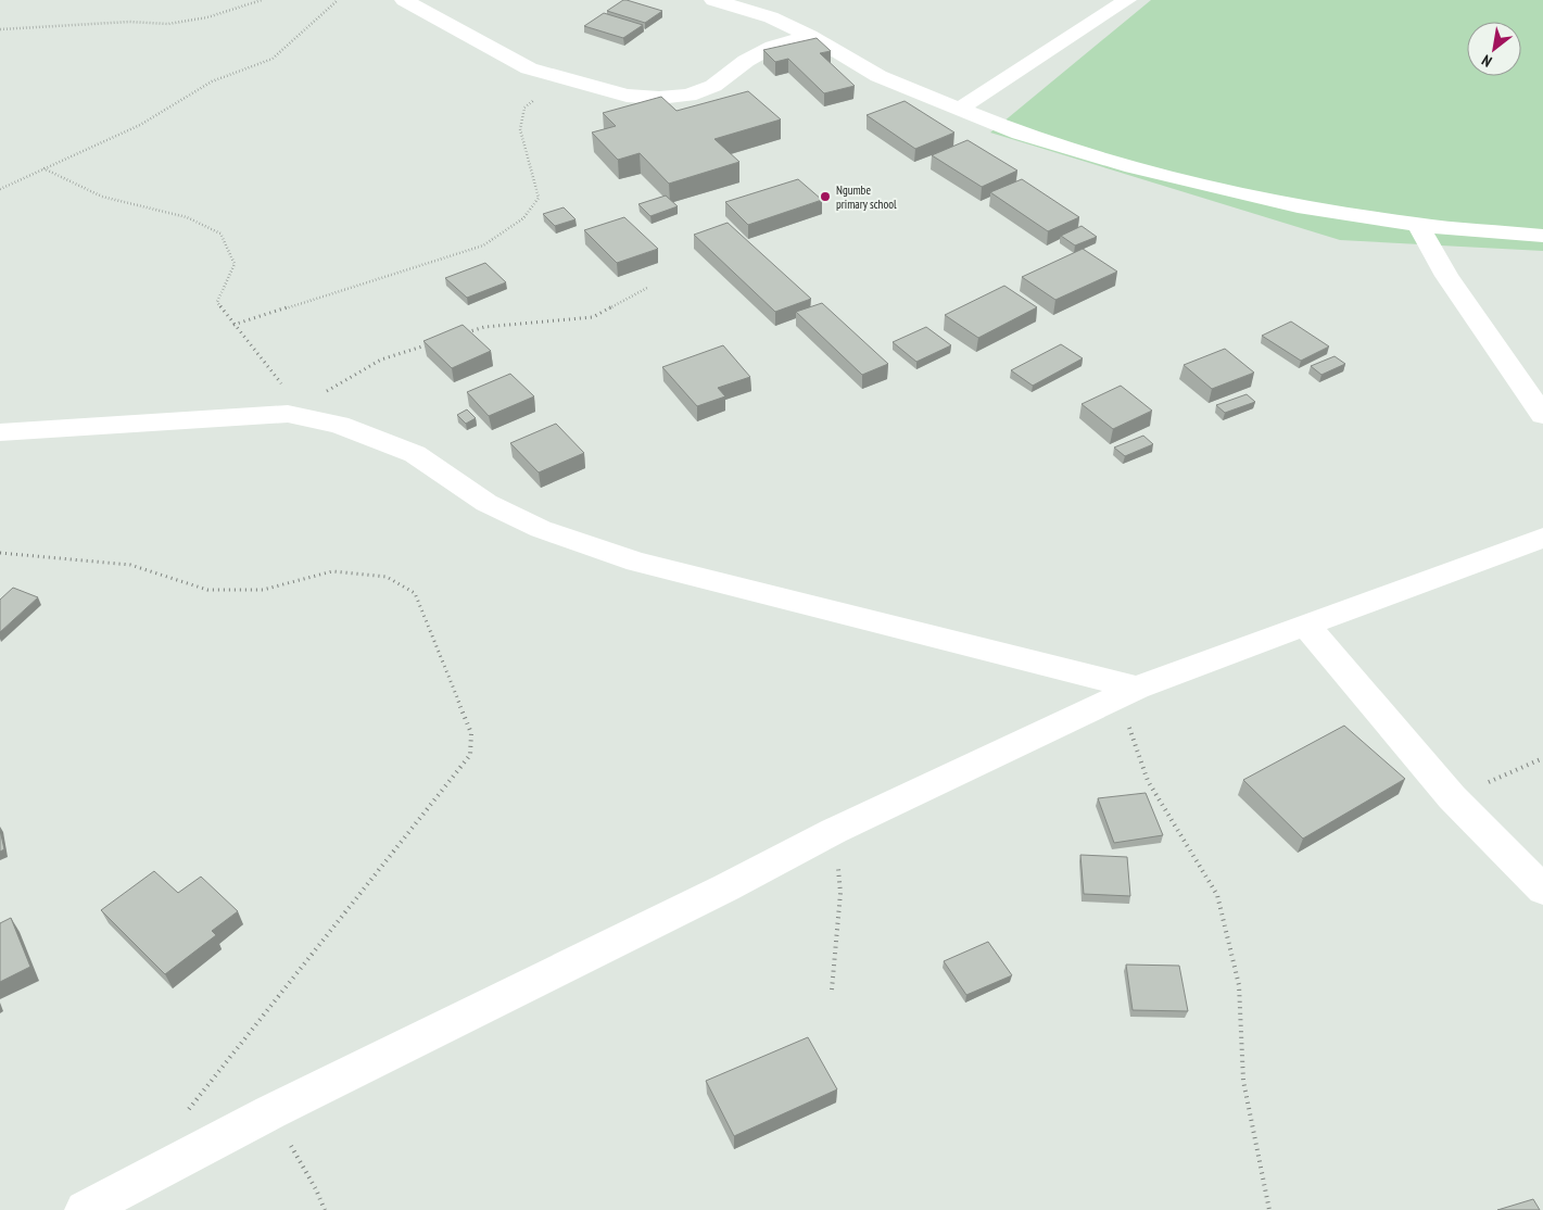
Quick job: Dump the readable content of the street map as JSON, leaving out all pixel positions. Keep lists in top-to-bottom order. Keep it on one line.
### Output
{"places":["Ngumbe primary school"],"north":"bottom left"}
